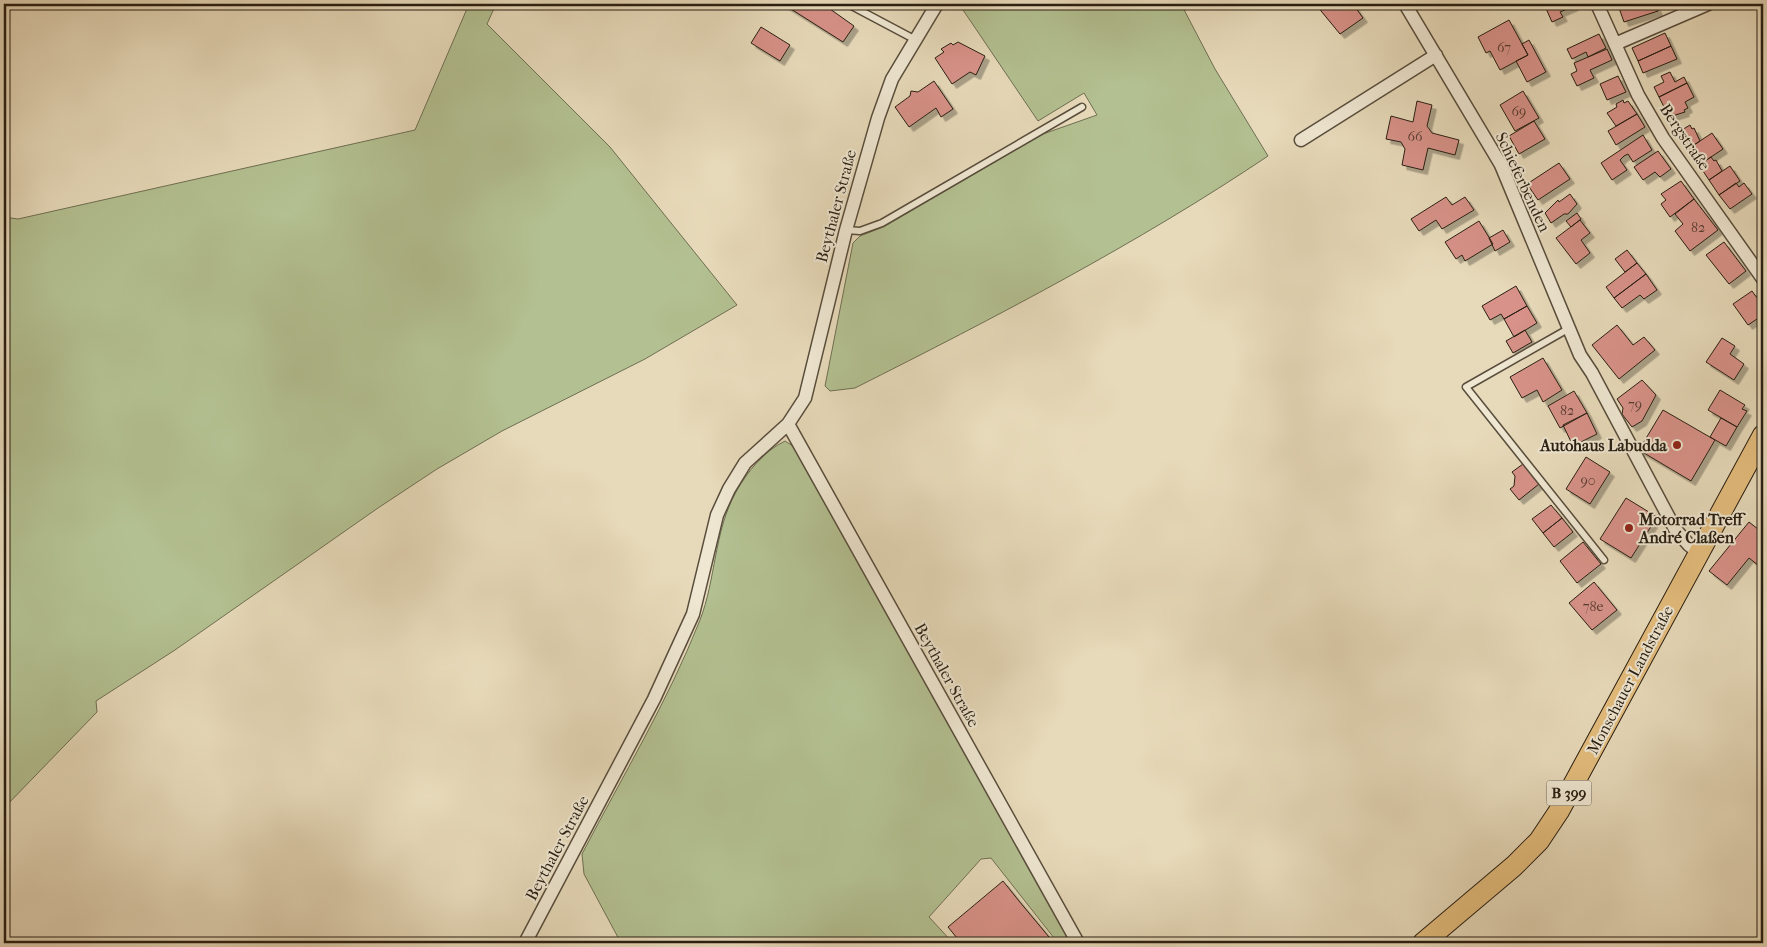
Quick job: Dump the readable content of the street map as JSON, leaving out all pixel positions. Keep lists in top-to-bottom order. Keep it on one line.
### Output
{"streets":{"main road":["Monschauer Landstraße","B 399"],"street":["Bergstraße","Schieferbenden","Beythaler Straße"]},"crossings":[["Schieferbenden","Monschauer Landstraße"]],"places":["Autohaus Labudda","Motorrad Treff André Claßen"],"house_numbers":["67","69","66","82","79","82","90","78e"]}
